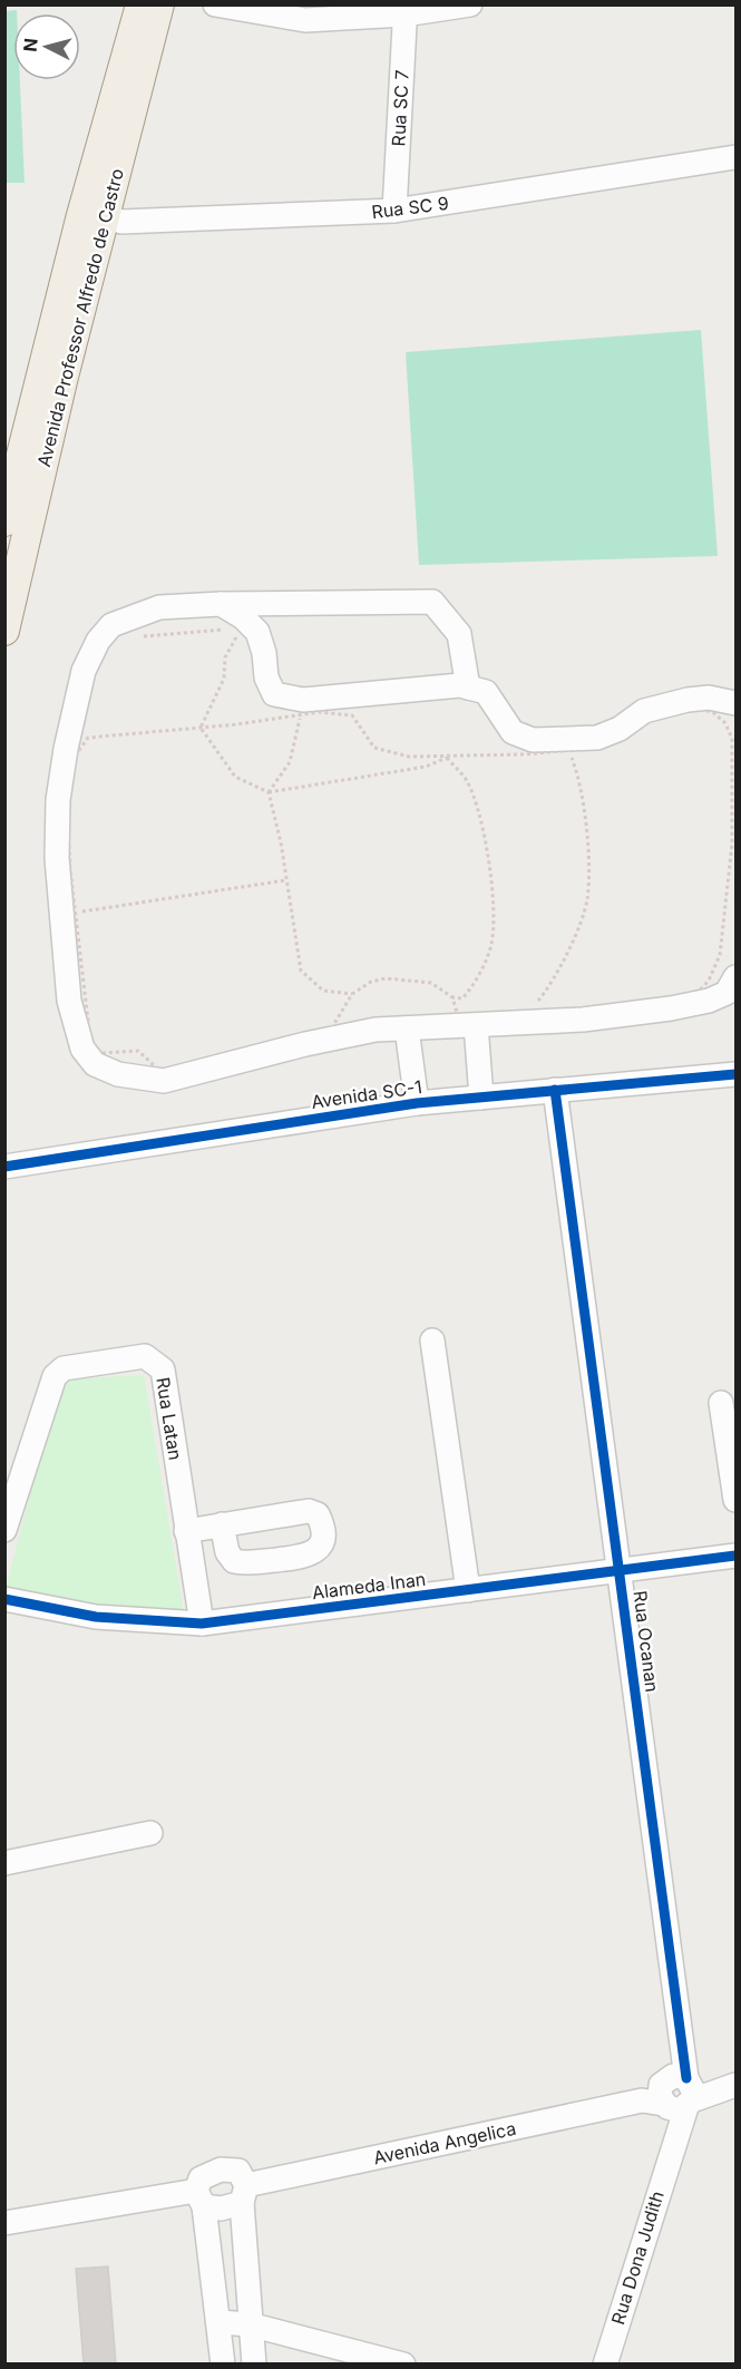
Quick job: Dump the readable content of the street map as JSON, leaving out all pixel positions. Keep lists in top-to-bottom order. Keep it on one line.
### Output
{"streets":{"main road":["Avenida Professor Alfredo de Castro"],"street":["Rua SC 7","Rua SC 9","Avenida SC-1","Rua Latan","Alameda Inan","Rua Ocanan","Avenida Angelica","Rua Dona Judith"]},"crossings":[["Rua SC 7","Rua SC 9"],["Rua SC 9","Avenida Professor Alfredo de Castro"],["Avenida SC-1","Rua Ocanan"],["Rua Latan","Alameda Inan"],["Alameda Inan","Rua Ocanan"],["Rua Ocanan","Avenida Angelica"],["Rua Ocanan","Rua Dona Judith"],["Avenida Angelica","Rua Dona Judith"]],"north":"left"}
